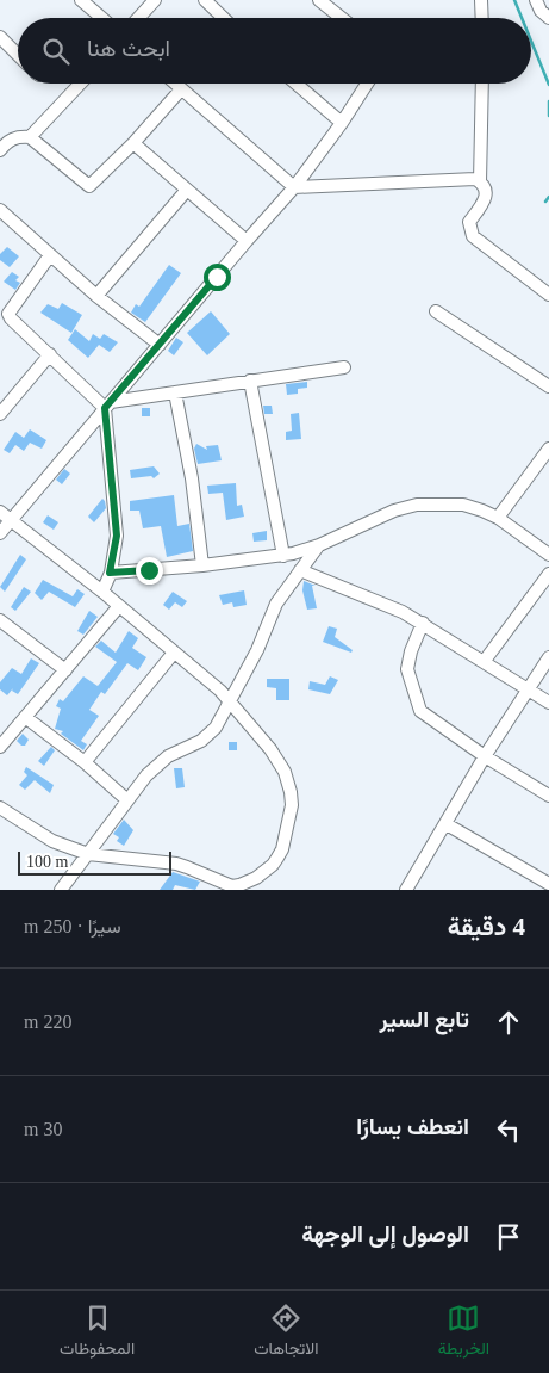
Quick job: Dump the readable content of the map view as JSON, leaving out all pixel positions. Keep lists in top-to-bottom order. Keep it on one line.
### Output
{"scale_bar":"100 m","page":{"search":"ابحث هنا","scale":"100 m","heading":["4 دقيقة","سيرًا · 250 m"],"list":[["تابع السير","220 m"],["انعطف يسارًا","30 m"],"الوصول إلى الوجهة"],"nav":["الخريطة","الاتجاهات","المحفوظات"]}}
